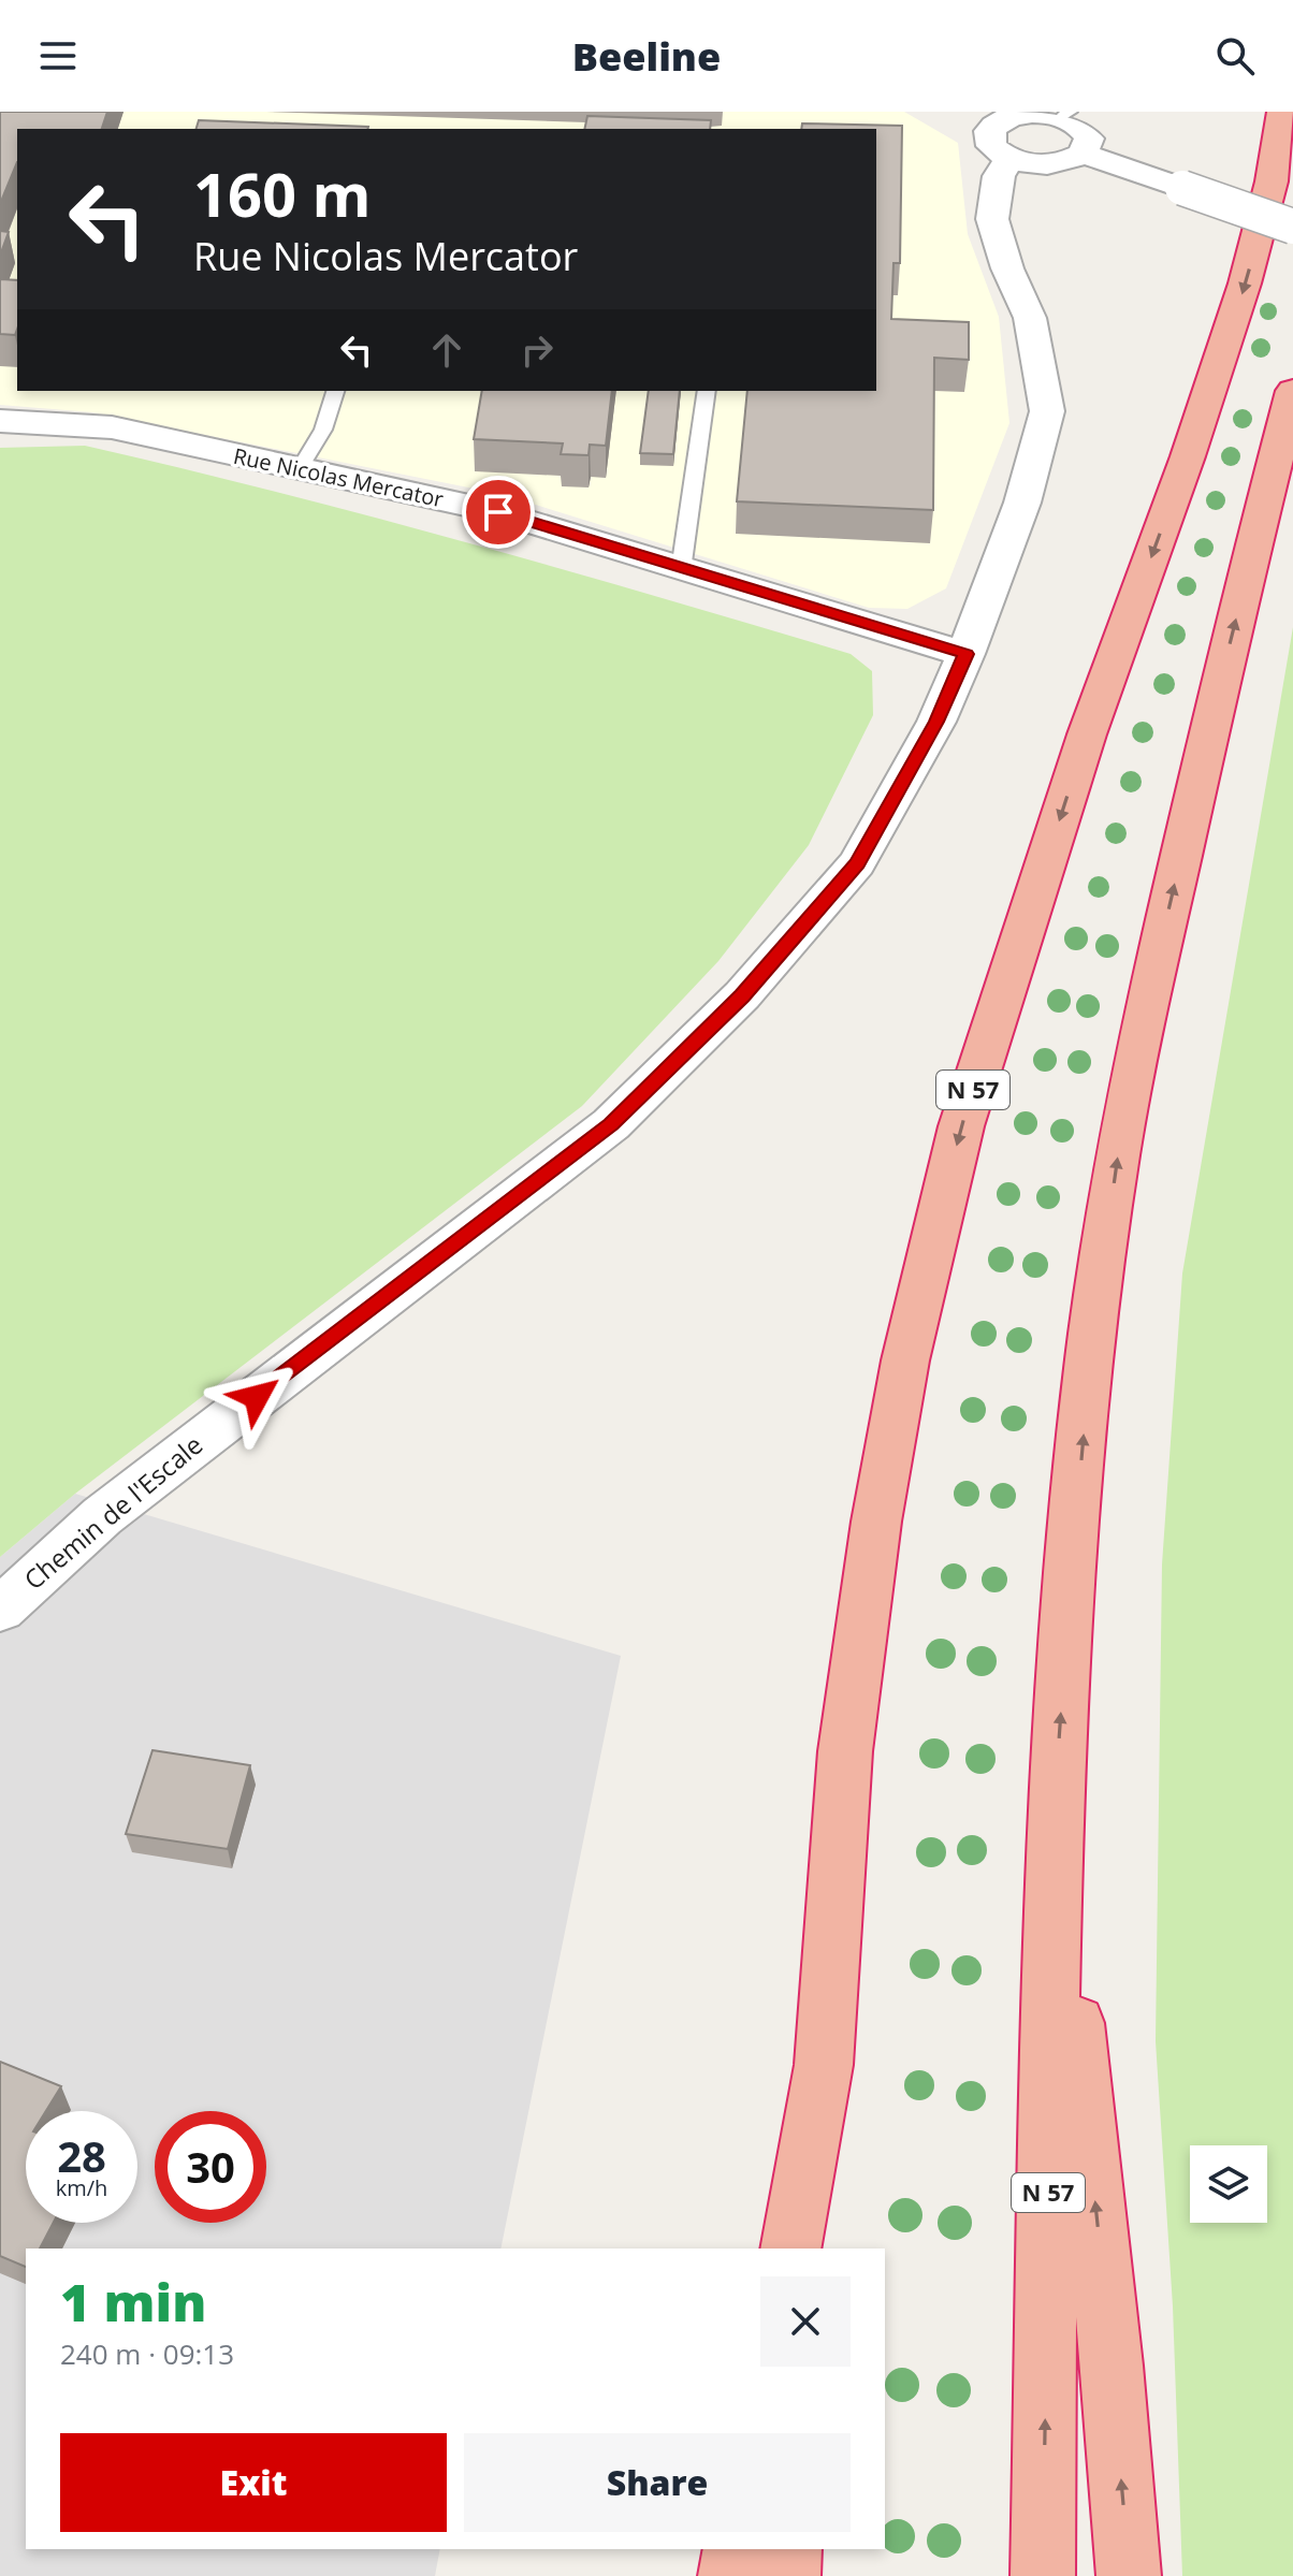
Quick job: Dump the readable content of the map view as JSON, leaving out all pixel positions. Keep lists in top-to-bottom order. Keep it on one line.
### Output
{"streets":{"highway":["N 57"],"street":["Rue Nicolas Mercator","Chemin de l'Escale"]},"crossings":[["Rue Nicolas Mercator","Chemin de l'Escale"]],"page":{"header":"Beeline","turn":["160 m","Rue Nicolas Mercator"],"speed":"28 km/h","limit":"30","heading":["1 min","240 m · 09:13"],"buttons":["Exit","Share"]}}
